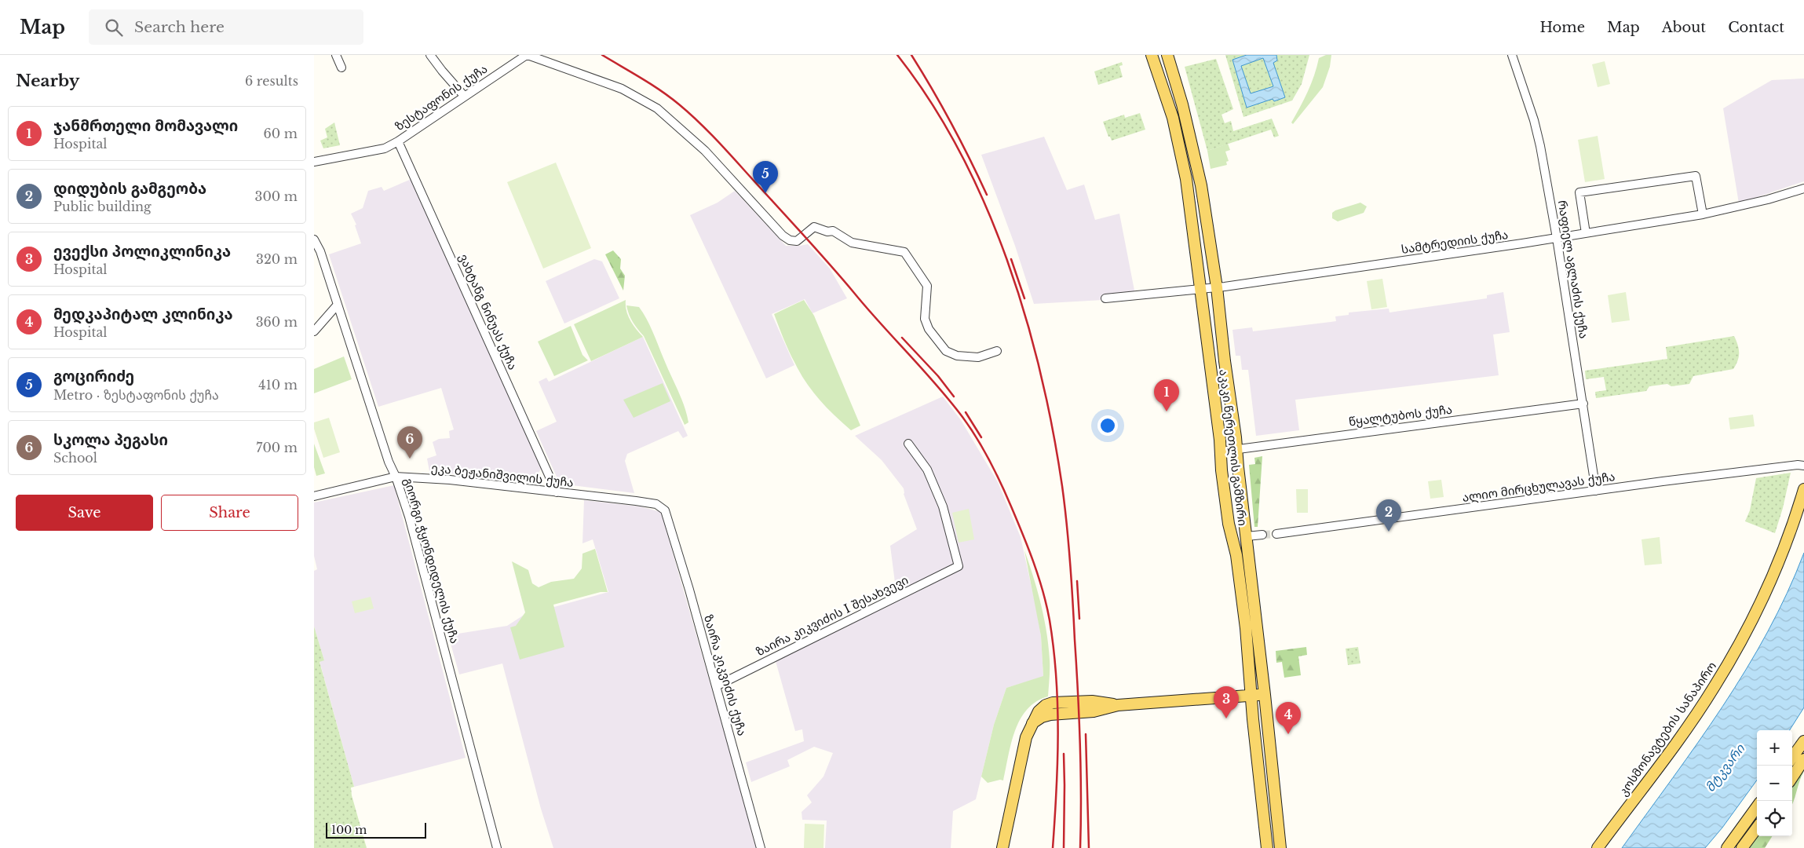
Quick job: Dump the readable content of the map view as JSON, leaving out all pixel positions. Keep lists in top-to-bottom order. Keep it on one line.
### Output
{"streets":{"main road":["აკაკი წერეთლის გამზირი","კოსმონავტების სანაპირო"],"street":["ზესტაფონის ქუჩა","სამტრედიის ქუჩა","რაფიელ აგლაძის ქუჩა","ვახტანგ ნინუას ქუჩა","წყალტუბოს ქუჩა","ეკა ბეჟანიშვილის ქუჩა","ალიო მირცხულავას ქუჩა","გიორგი ჭყონდიდელის ქუჩა","ზაირა კიკვიძის I შესახვევი","ზაირა კიკვიძის ქუჩა"]},"crossings":[["ზესტაფონის ქუჩა","ვახტანგ ნინუას ქუჩა"],["სამტრედიის ქუჩა","რაფიელ აგლაძის ქუჩა"],["სამტრედიის ქუჩა","აკაკი წერეთლის გამზირი"],["რაფიელ აგლაძის ქუჩა","წყალტუბოს ქუჩა"],["რაფიელ აგლაძის ქუჩა","ალიო მირცხულავას ქუჩა"],["ვახტანგ ნინუას ქუჩა","ეკა ბეჟანიშვილის ქუჩა"],["წყალტუბოს ქუჩა","აკაკი წერეთლის გამზირი"],["ეკა ბეჟანიშვილის ქუჩა","გიორგი ჭყონდიდელის ქუჩა"],["ეკა ბეჟანიშვილის ქუჩა","ზაირა კიკვიძის ქუჩა"],["ზაირა კიკვიძის I შესახვევი","ზაირა კიკვიძის ქუჩა"]],"water":["მტკვარი"],"scale_bar":"100 m","page":{"header":"Map","search":"Search here","nav":["Home","Map","About","Contact"],"heading":["Nearby","6 results"],"list":[{"mark":"1","name":"ჯანმრთელი მომავალი","note":"Hospital","value":"60 m"},{"mark":"2","name":"დიდუბის გამგეობა","note":"Public building","value":"300 m"},{"mark":"3","name":"ევექსი პოლიკლინიკა","note":"Hospital","value":"320 m"},{"mark":"4","name":"მედკაპიტალ კლინიკა","note":"Hospital","value":"360 m"},{"mark":"5","name":"გოცირიძე","note":"Metro · ზესტაფონის ქუჩა","value":"410 m"},{"mark":"6","name":"სკოლა პეგასი","note":"School","value":"700 m"}],"pins":["5","1","6","2","3","4"],"buttons":["Save","Share"],"map_buttons":["+","−"],"scale":"100 m"}}
